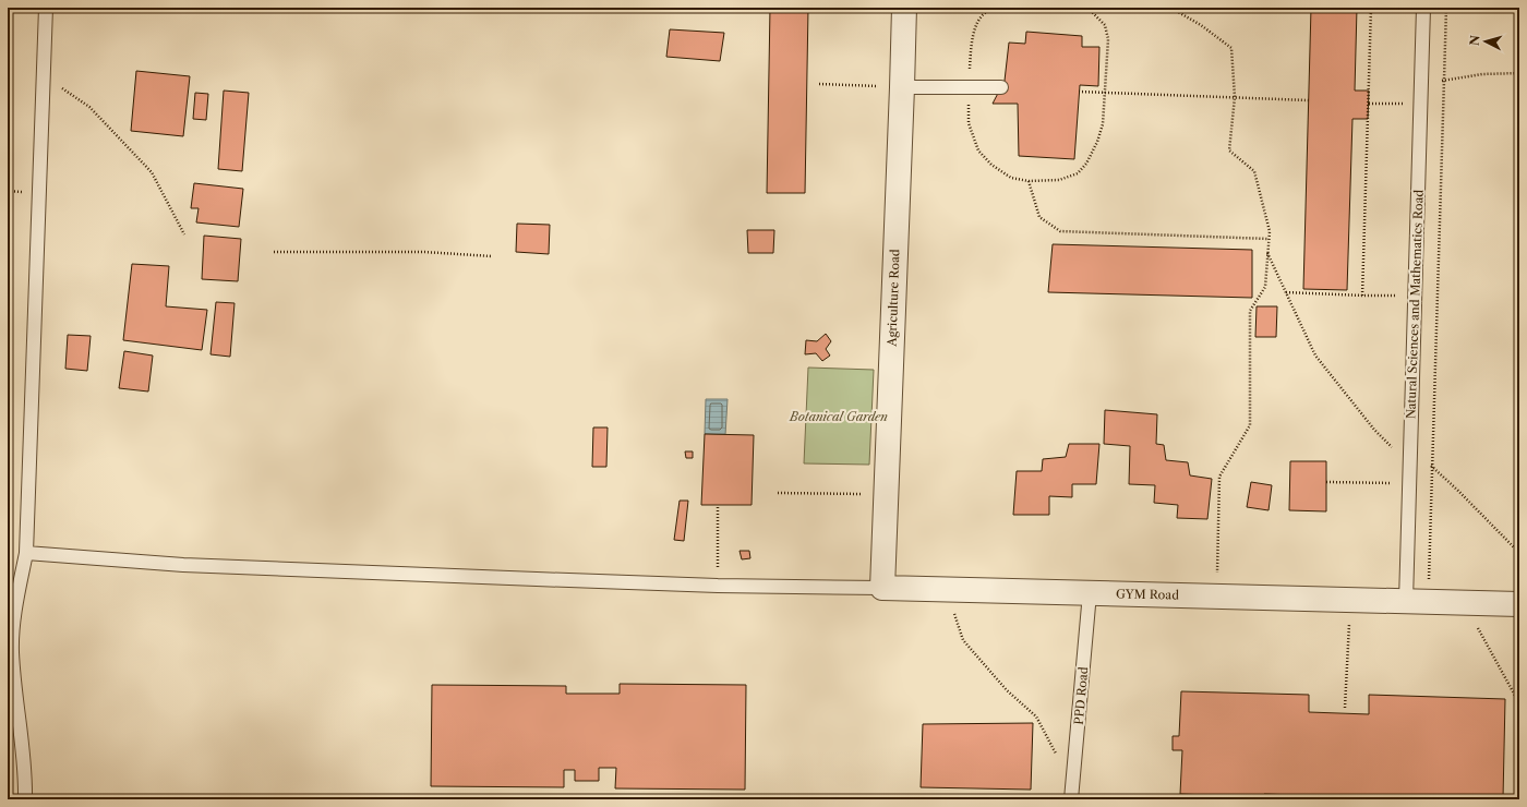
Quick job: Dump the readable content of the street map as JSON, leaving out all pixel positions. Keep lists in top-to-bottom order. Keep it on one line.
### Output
{"streets":{"street":["Agriculture Road","GYM Road"],"lane":["Natural Sciences and Mathematics Road","PPD Road"]},"crossings":[["Agriculture Road","GYM Road"],["Natural Sciences and Mathematics Road","GYM Road"],["GYM Road","PPD Road"]],"parks":["Botanical Garden"],"north":"left"}
